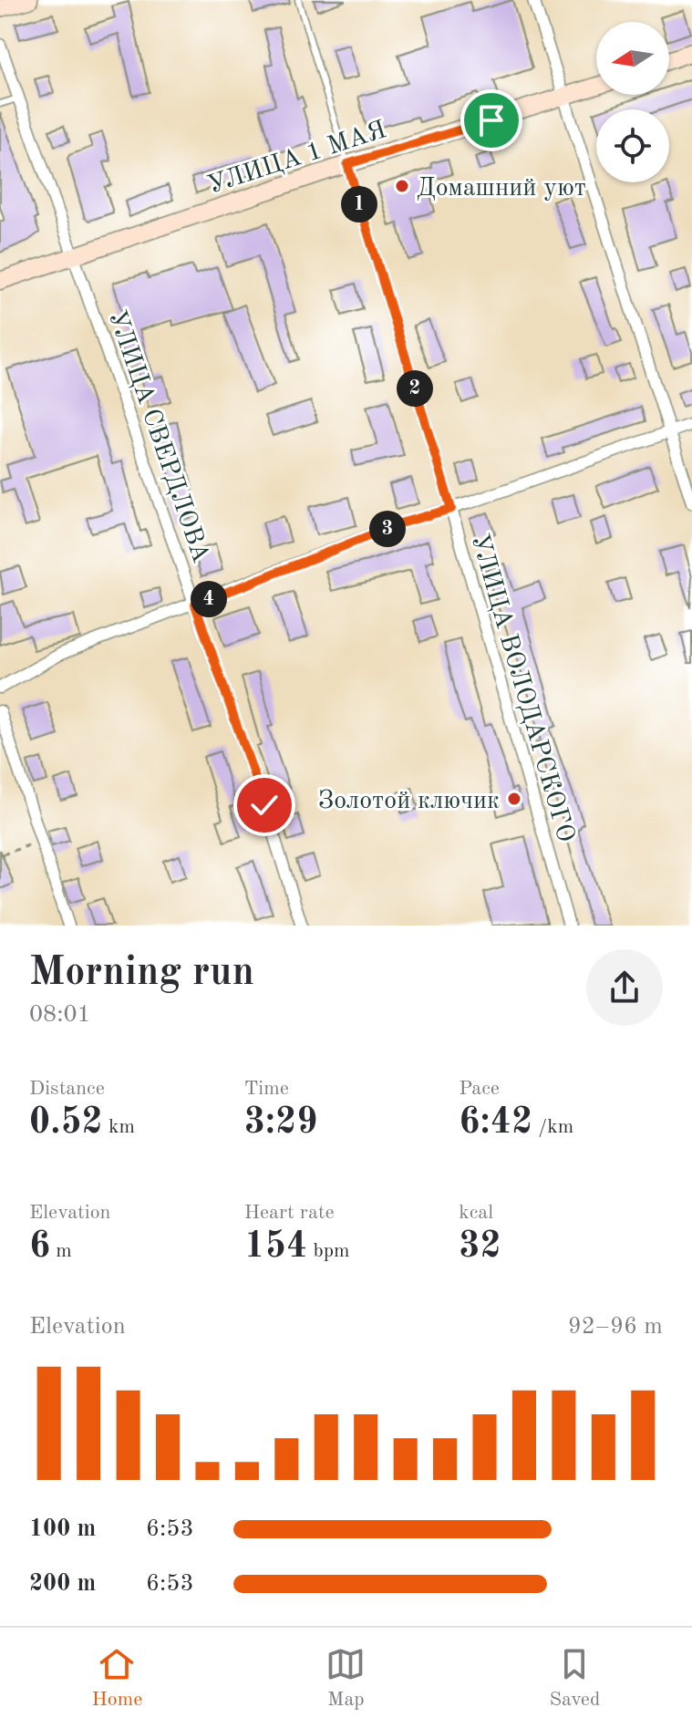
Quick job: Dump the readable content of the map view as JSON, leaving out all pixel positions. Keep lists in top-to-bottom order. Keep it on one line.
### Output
{"streets":{"main road":["УЛИЦА 1 МАЯ"],"street":["УЛИЦА СВЕРДЛОВА","УЛИЦА ВОЛОДАРСКОГО"]},"crossings":[["УЛИЦА 1 МАЯ","УЛИЦА СВЕРДЛОВА"],["УЛИЦА 1 МАЯ","УЛИЦА ВОЛОДАРСКОГО"]],"places":["Домашний уют","Золотой ключик"],"north":"left","page":{"pins":["1","2","3","4"],"heading":["Morning run","08:01"],"stats":[["Distance","0.52 km"],["Time","3:29"],["Pace","6:42 /km"],["Elevation","6 m"],["Heart rate","154 bpm"],["kcal","32"]],"chart":["Elevation","92–96 m"],"list":[{"name":"100 m","note":"6:53"},{"name":"200 m","note":"6:53"}],"tabs":["Home","Map","Saved"]}}
